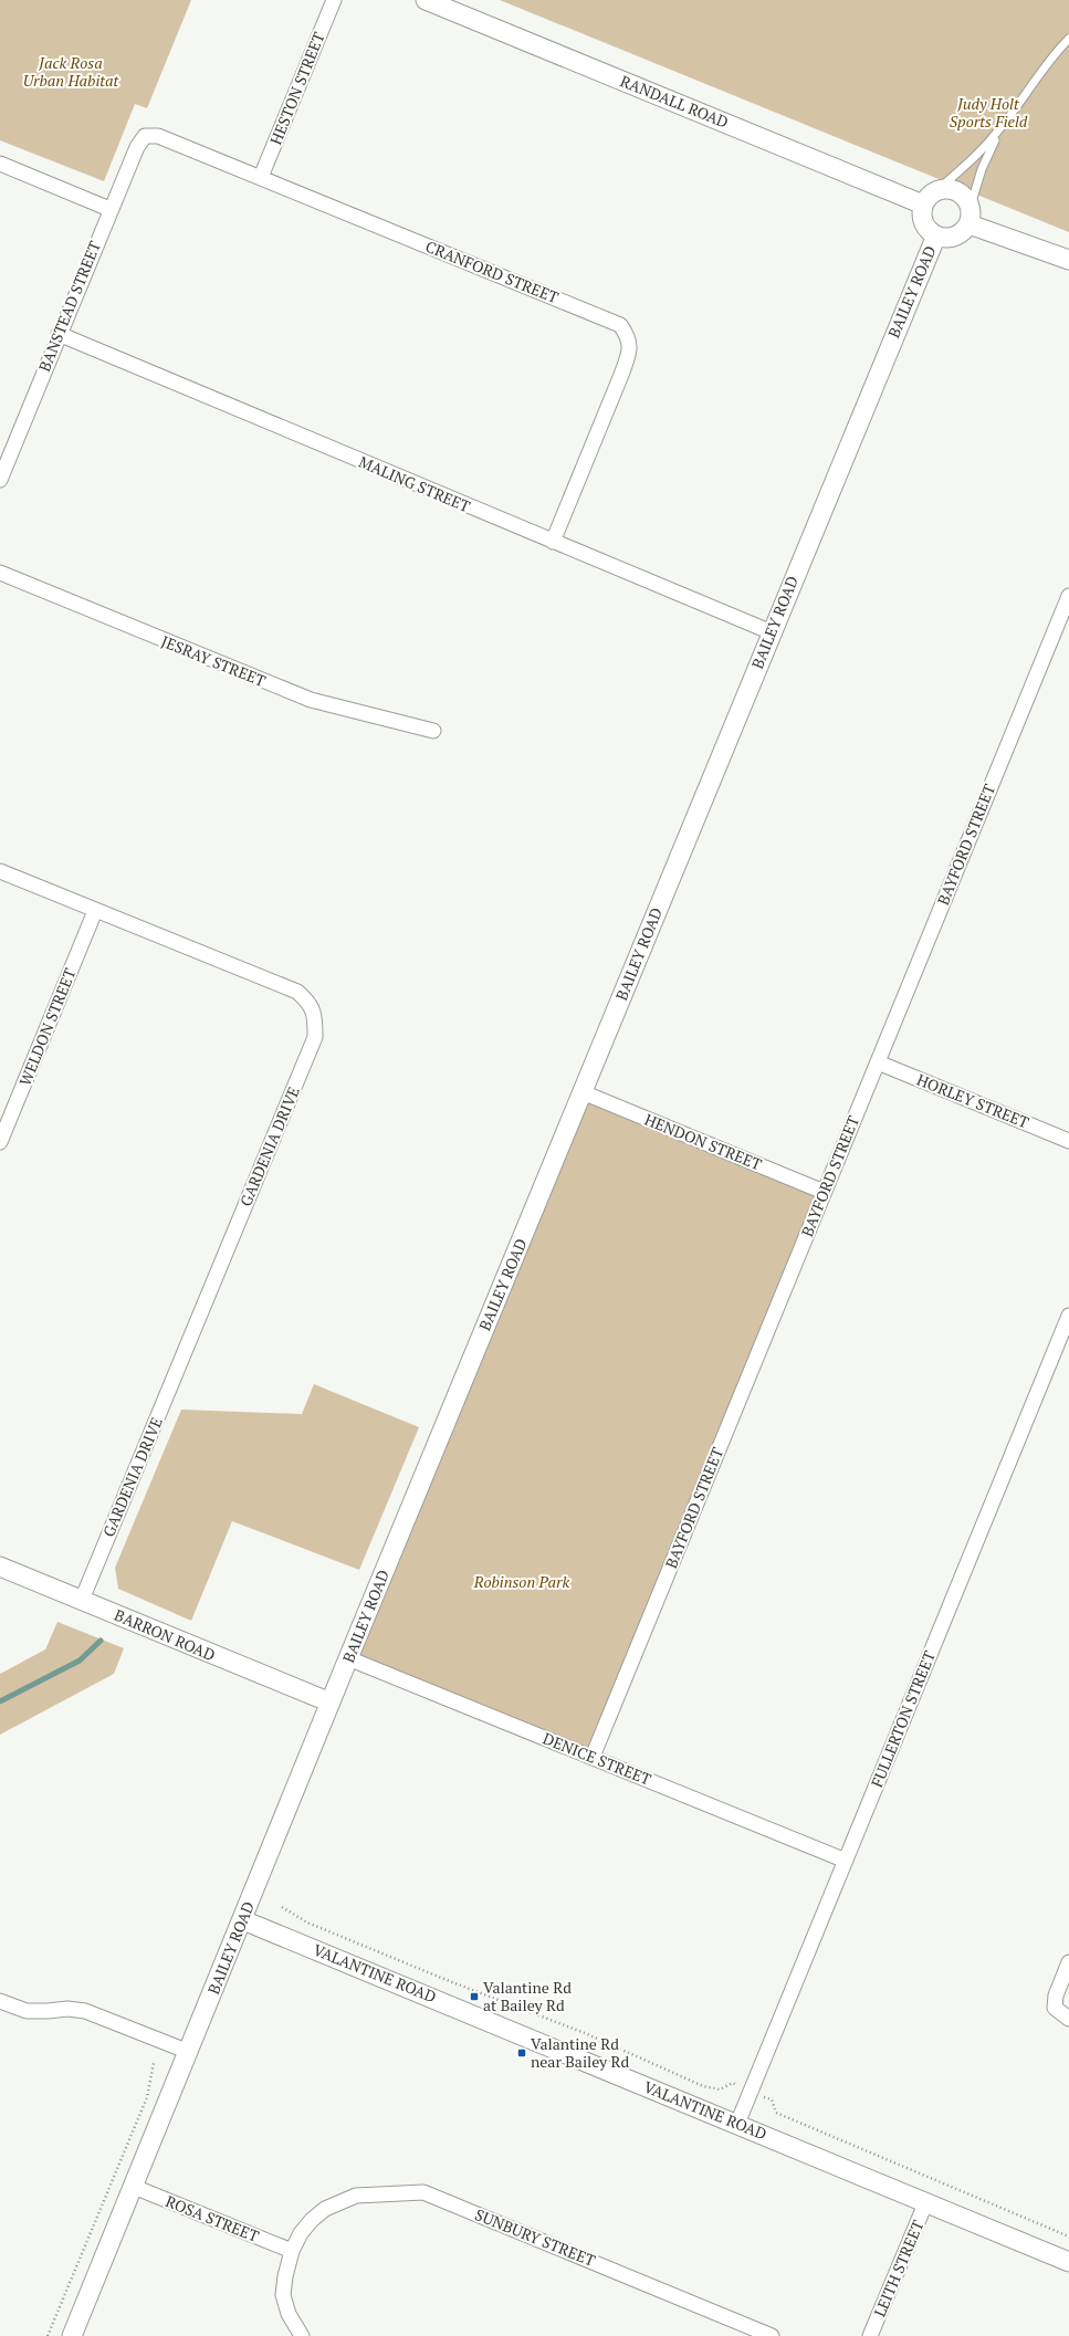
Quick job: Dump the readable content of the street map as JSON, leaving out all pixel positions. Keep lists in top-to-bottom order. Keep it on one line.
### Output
{"streets":{"street":["HESTON STREET","RANDALL ROAD","CRANFORD STREET","BAILEY ROAD","BANSTEAD STREET","MALING STREET","JESRAY STREET","BAYFORD STREET","WELDON STREET","HORLEY STREET","HENDON STREET","GARDENIA DRIVE","BARRON ROAD","FULLERTON STREET","DENICE STREET","VALANTINE ROAD","ROSA STREET","SUNBURY STREET","LEITH STREET"]},"crossings":[["HESTON STREET","CRANFORD STREET"],["RANDALL ROAD","BAILEY ROAD"],["CRANFORD STREET","BANSTEAD STREET"],["CRANFORD STREET","MALING STREET"],["BAILEY ROAD","MALING STREET"],["BAILEY ROAD","HENDON STREET"],["BAILEY ROAD","BARRON ROAD"],["BAILEY ROAD","DENICE STREET"],["BAILEY ROAD","VALANTINE ROAD"],["BAILEY ROAD","ROSA STREET"],["BANSTEAD STREET","MALING STREET"],["BAYFORD STREET","HORLEY STREET"],["BAYFORD STREET","HENDON STREET"],["BAYFORD STREET","DENICE STREET"],["WELDON STREET","GARDENIA DRIVE"],["GARDENIA DRIVE","BARRON ROAD"],["FULLERTON STREET","DENICE STREET"],["FULLERTON STREET","VALANTINE ROAD"],["VALANTINE ROAD","LEITH STREET"],["ROSA STREET","SUNBURY STREET"]],"parks":["Jack Rosa Urban Habitat","Judy Holt Sports Field","Robinson Park"],"places":{"transit":["Valantine Rd at Bailey Rd","Valantine Rd near Bailey Rd"]}}
